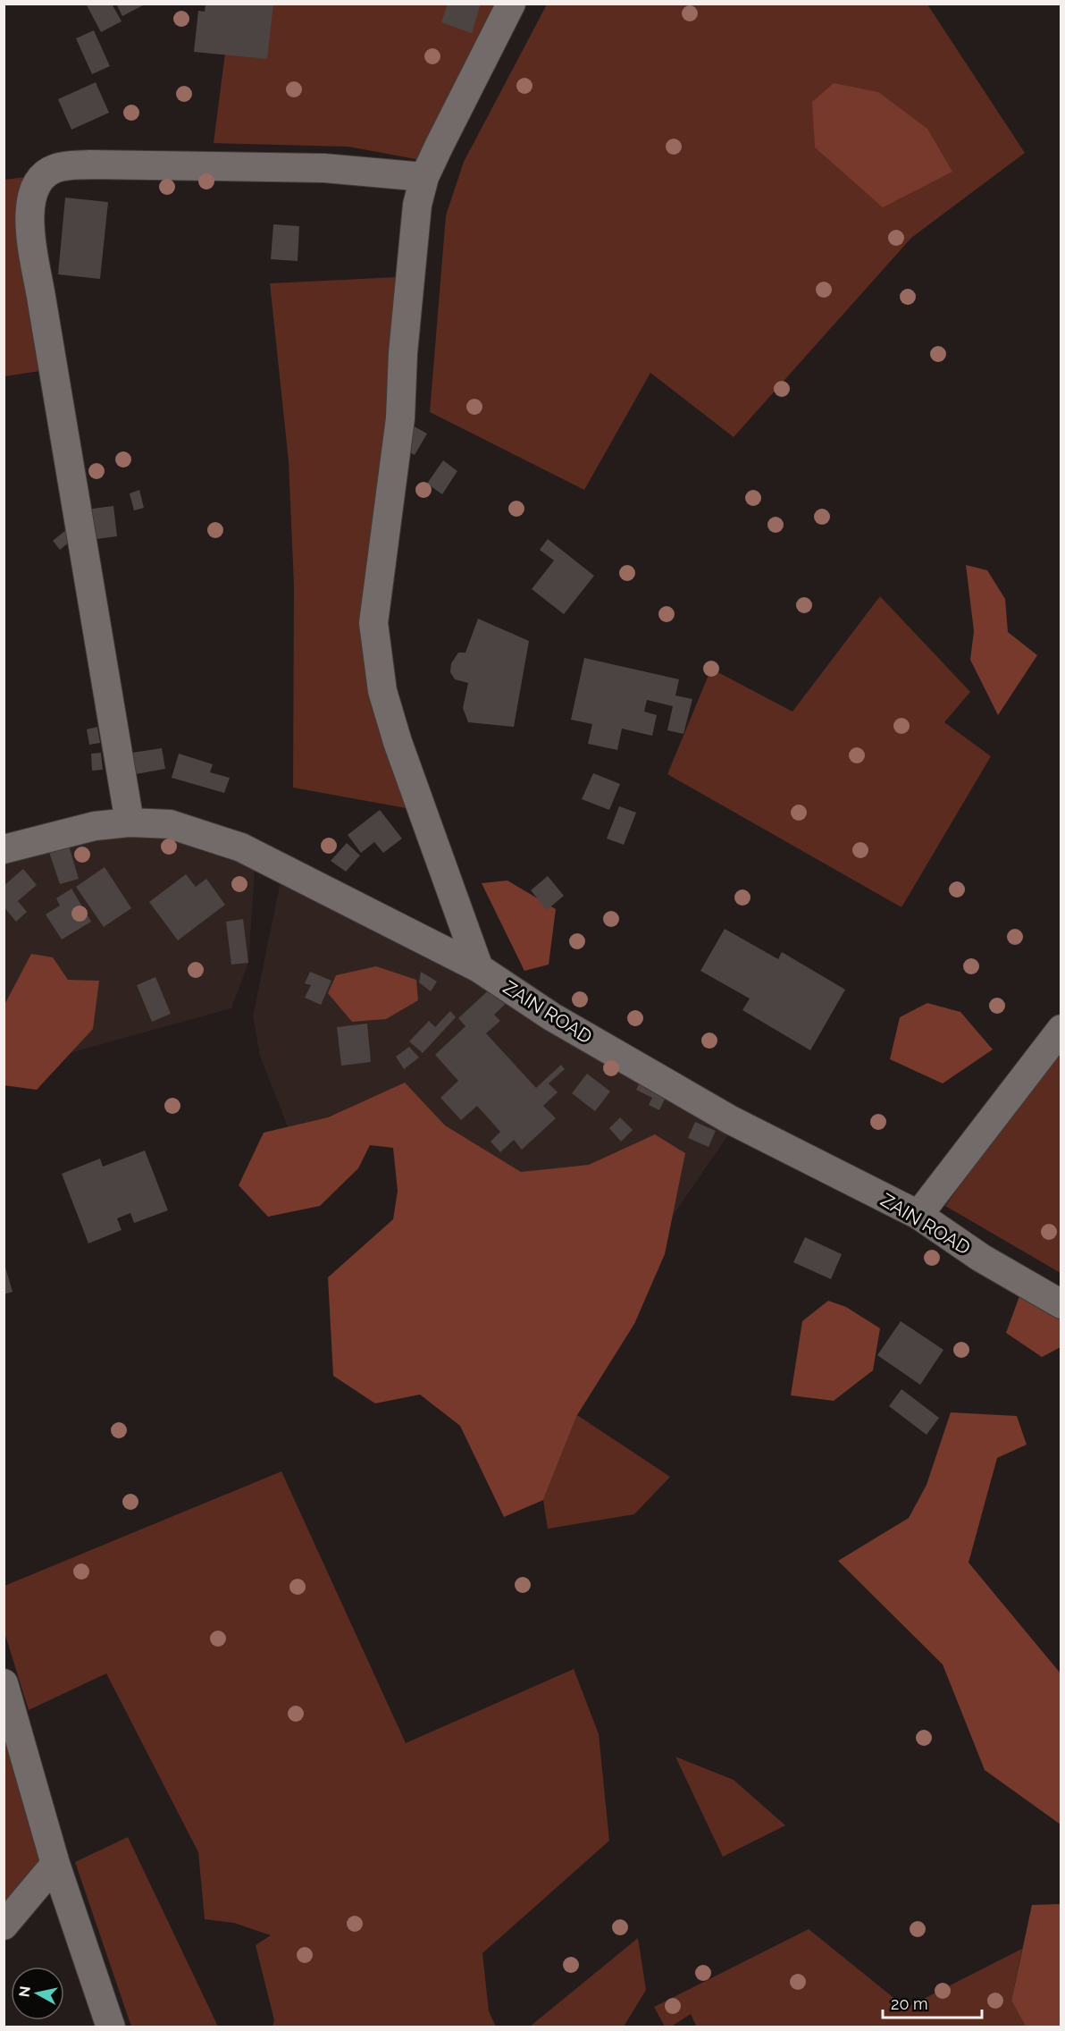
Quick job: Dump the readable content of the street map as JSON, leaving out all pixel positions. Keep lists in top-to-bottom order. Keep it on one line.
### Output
{"streets":{"street":["ZAIN ROAD"]},"scale_bar":"20 m","north":"left"}
